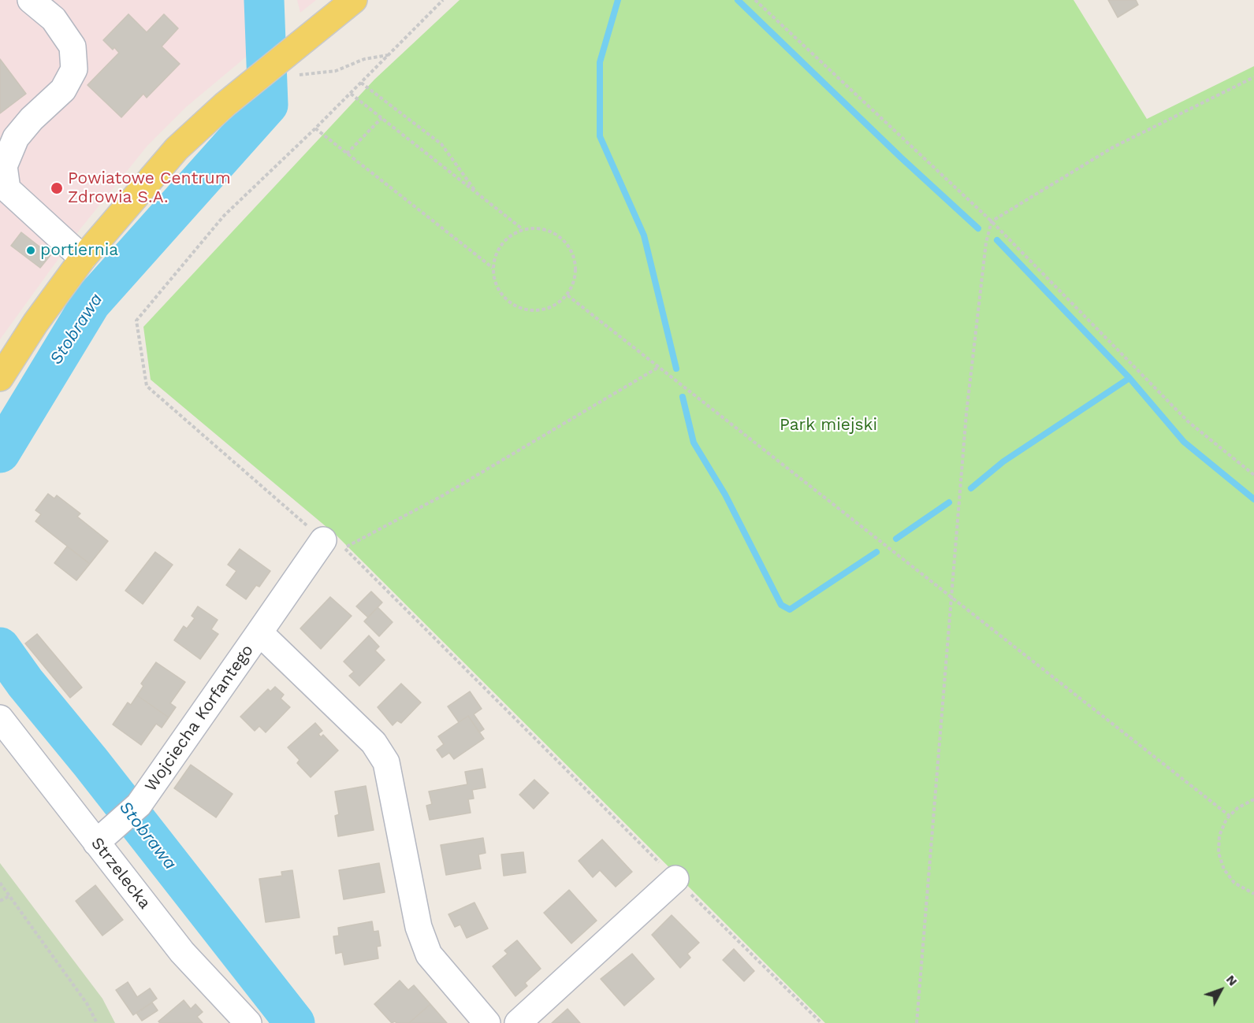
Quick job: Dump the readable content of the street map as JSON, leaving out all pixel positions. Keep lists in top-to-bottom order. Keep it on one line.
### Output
{"streets":{"street":["Wojciecha Korfantego","Strzelecka"]},"crossings":[["Wojciecha Korfantego","Strzelecka"]],"water":["Stobrawa"],"parks":["Park miejski"],"places":["Powiatowe Centrum Zdrowia S.A.","portiernia"],"north":"top right"}
